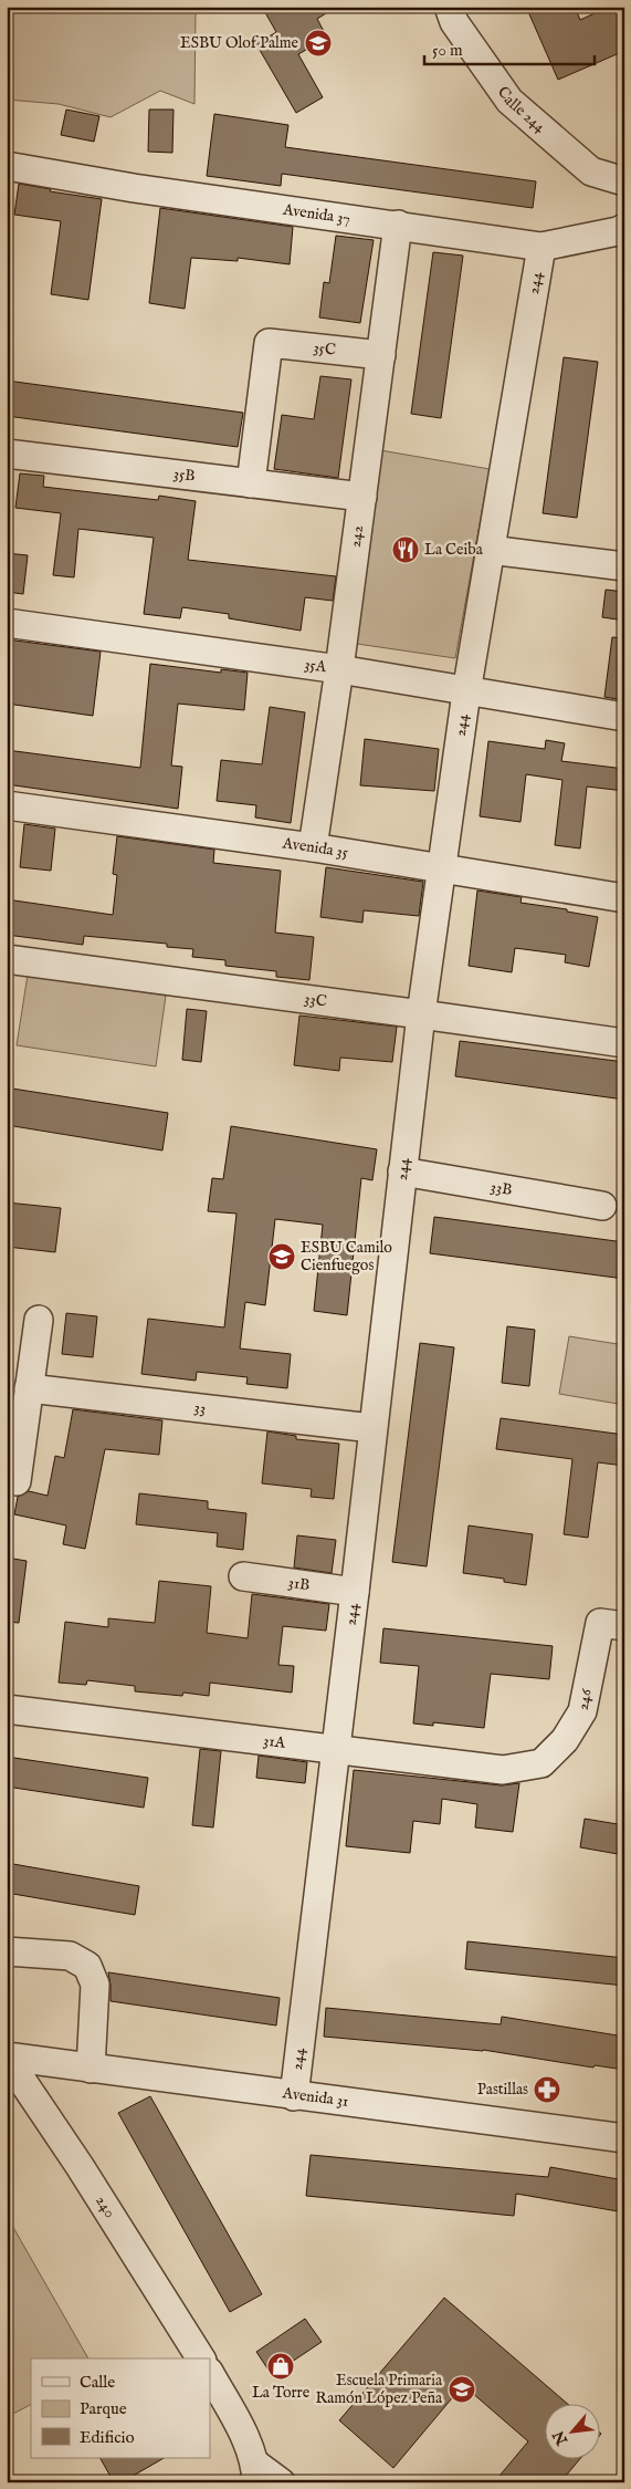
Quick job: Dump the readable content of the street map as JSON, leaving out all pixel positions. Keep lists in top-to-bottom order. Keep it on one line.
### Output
{"streets":{"street":["Calle 244","Avenida 37","244","35C","35B","242","35A","Avenida 35","33C","33B","33","31B","246","31A","Avenida 31","240"]},"crossings":[["Avenida 37","244"],["Avenida 37","242"],["244","35A"],["244","Avenida 35"],["244","33C"],["244","33B"],["244","33"],["244","31B"],["244","31A"],["244","Avenida 31"],["35C","35B"],["35C","242"],["35B","242"],["242","35A"],["242","Avenida 35"],["246","31A"],["Avenida 31","240"]],"places":{"school or university":["ESBU Olof Palme","ESBU Camilo Cienfuegos","Escuela Primaria Ramón López Peña"],"restaurant":["La Ceiba"],"pharmacy":["Pastillas"],"shop":["La Torre"]},"legend":["Calle","Parque","Edificio"],"scale_bar":"50 m","north":"bottom left"}
